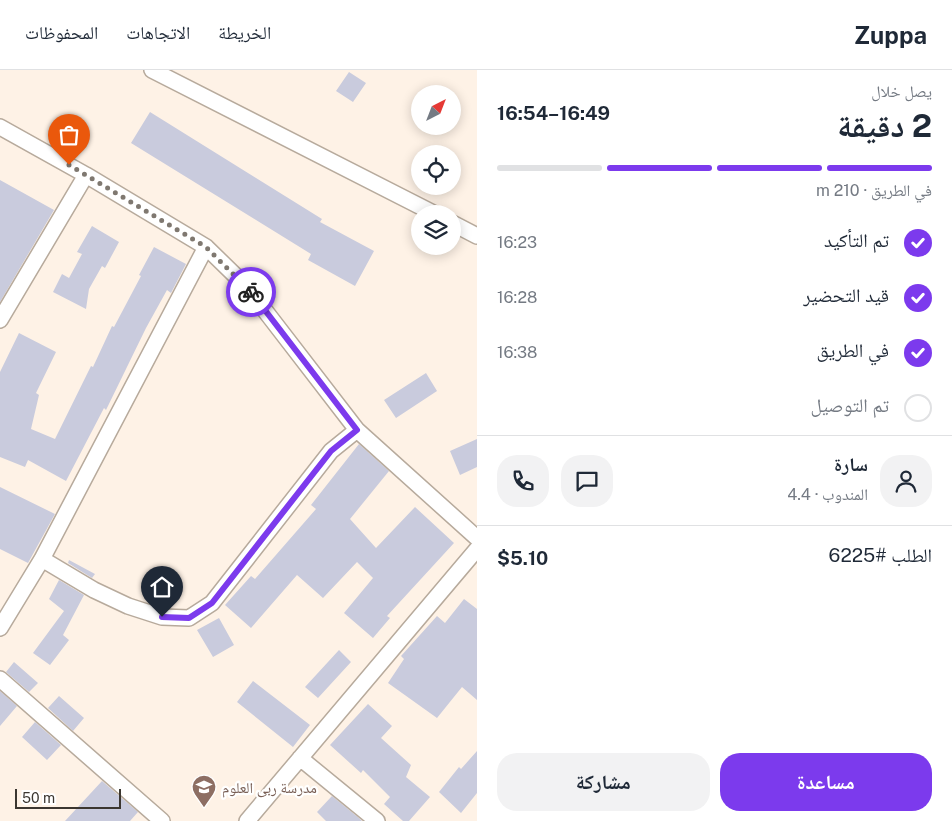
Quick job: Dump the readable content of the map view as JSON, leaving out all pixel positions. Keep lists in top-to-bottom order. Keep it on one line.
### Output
{"places":{"school or university":["مدرسة ربى العلوم"]},"scale_bar":"50 m","north":"top right","page":{"header":"Zuppa","nav":["الخريطة","الاتجاهات","المحفوظات"],"heading":["2 دقيقة","يصل خلال","16:49–16:54"],"panel":["سارة","المندوب · 4.4","الطلب #6225","$5.10"],"bar":"في الطريق · 210 m","list":[["تم التأكيد","16:23"],["قيد التحضير","16:28"],["في الطريق","16:38"],"تم التوصيل"],"buttons":["مساعدة","مشاركة"],"scale":"50 m"}}
